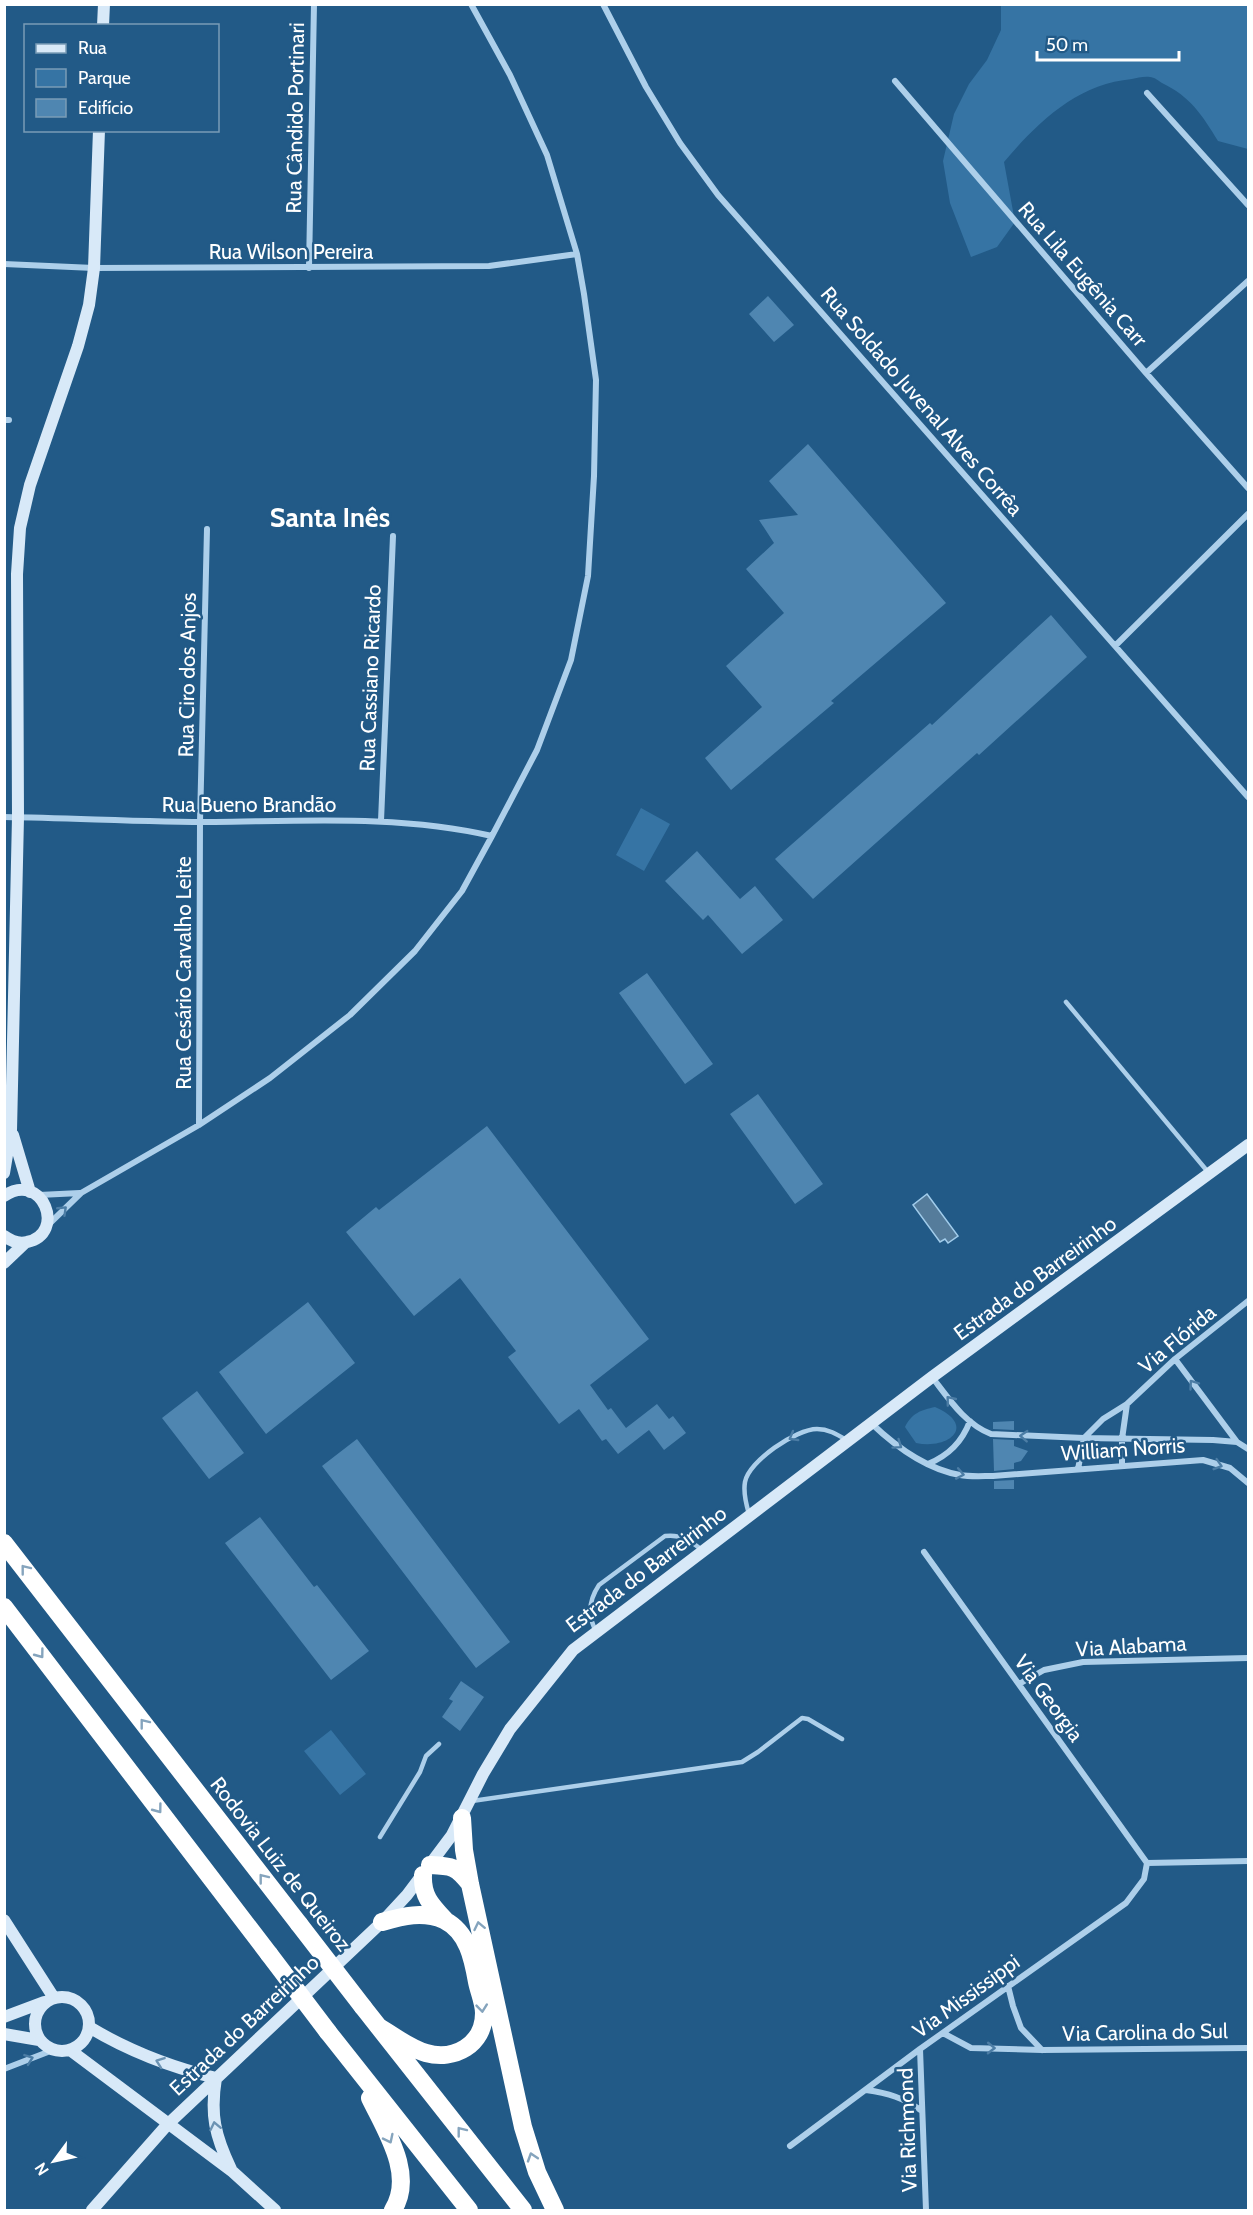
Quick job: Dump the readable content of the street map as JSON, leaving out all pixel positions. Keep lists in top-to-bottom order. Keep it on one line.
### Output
{"streets":{"highway":["Rodovia Luiz de Queiroz"],"main road":["Estrada do Barreirinho"],"street":["Rua Cândido Portinari","Rua Wilson Pereira","Rua Lila Eugênia Carr","Rua Soldado Juvenal Alves Corrêa","Rua Ciro dos Anjos","Rua Cassiano Ricardo","Rua Bueno Brandão","Rua Cesário Carvalho Leite","Via Flórida","William Norris","Via Alabama","Via Georgia","Via Mississippi","Via Carolina do Sul","Via Richmond"]},"crossings":[["Rua Cândido Portinari","Rua Wilson Pereira"],["Rua Ciro dos Anjos","Rua Bueno Brandão"],["Rua Ciro dos Anjos","Rua Cesário Carvalho Leite"],["Rua Cassiano Ricardo","Rua Bueno Brandão"],["Rua Bueno Brandão","Rua Cesário Carvalho Leite"],["Estrada do Barreirinho","William Norris"],["Via Flórida","William Norris"],["Via Alabama","Via Georgia"],["Via Georgia","Via Mississippi"],["Via Mississippi","Via Carolina do Sul"],["Via Mississippi","Via Richmond"]],"districts":["Santa Inês"],"legend":["Rua","Parque","Edifício"],"scale_bar":"50 m","north":"bottom left"}
